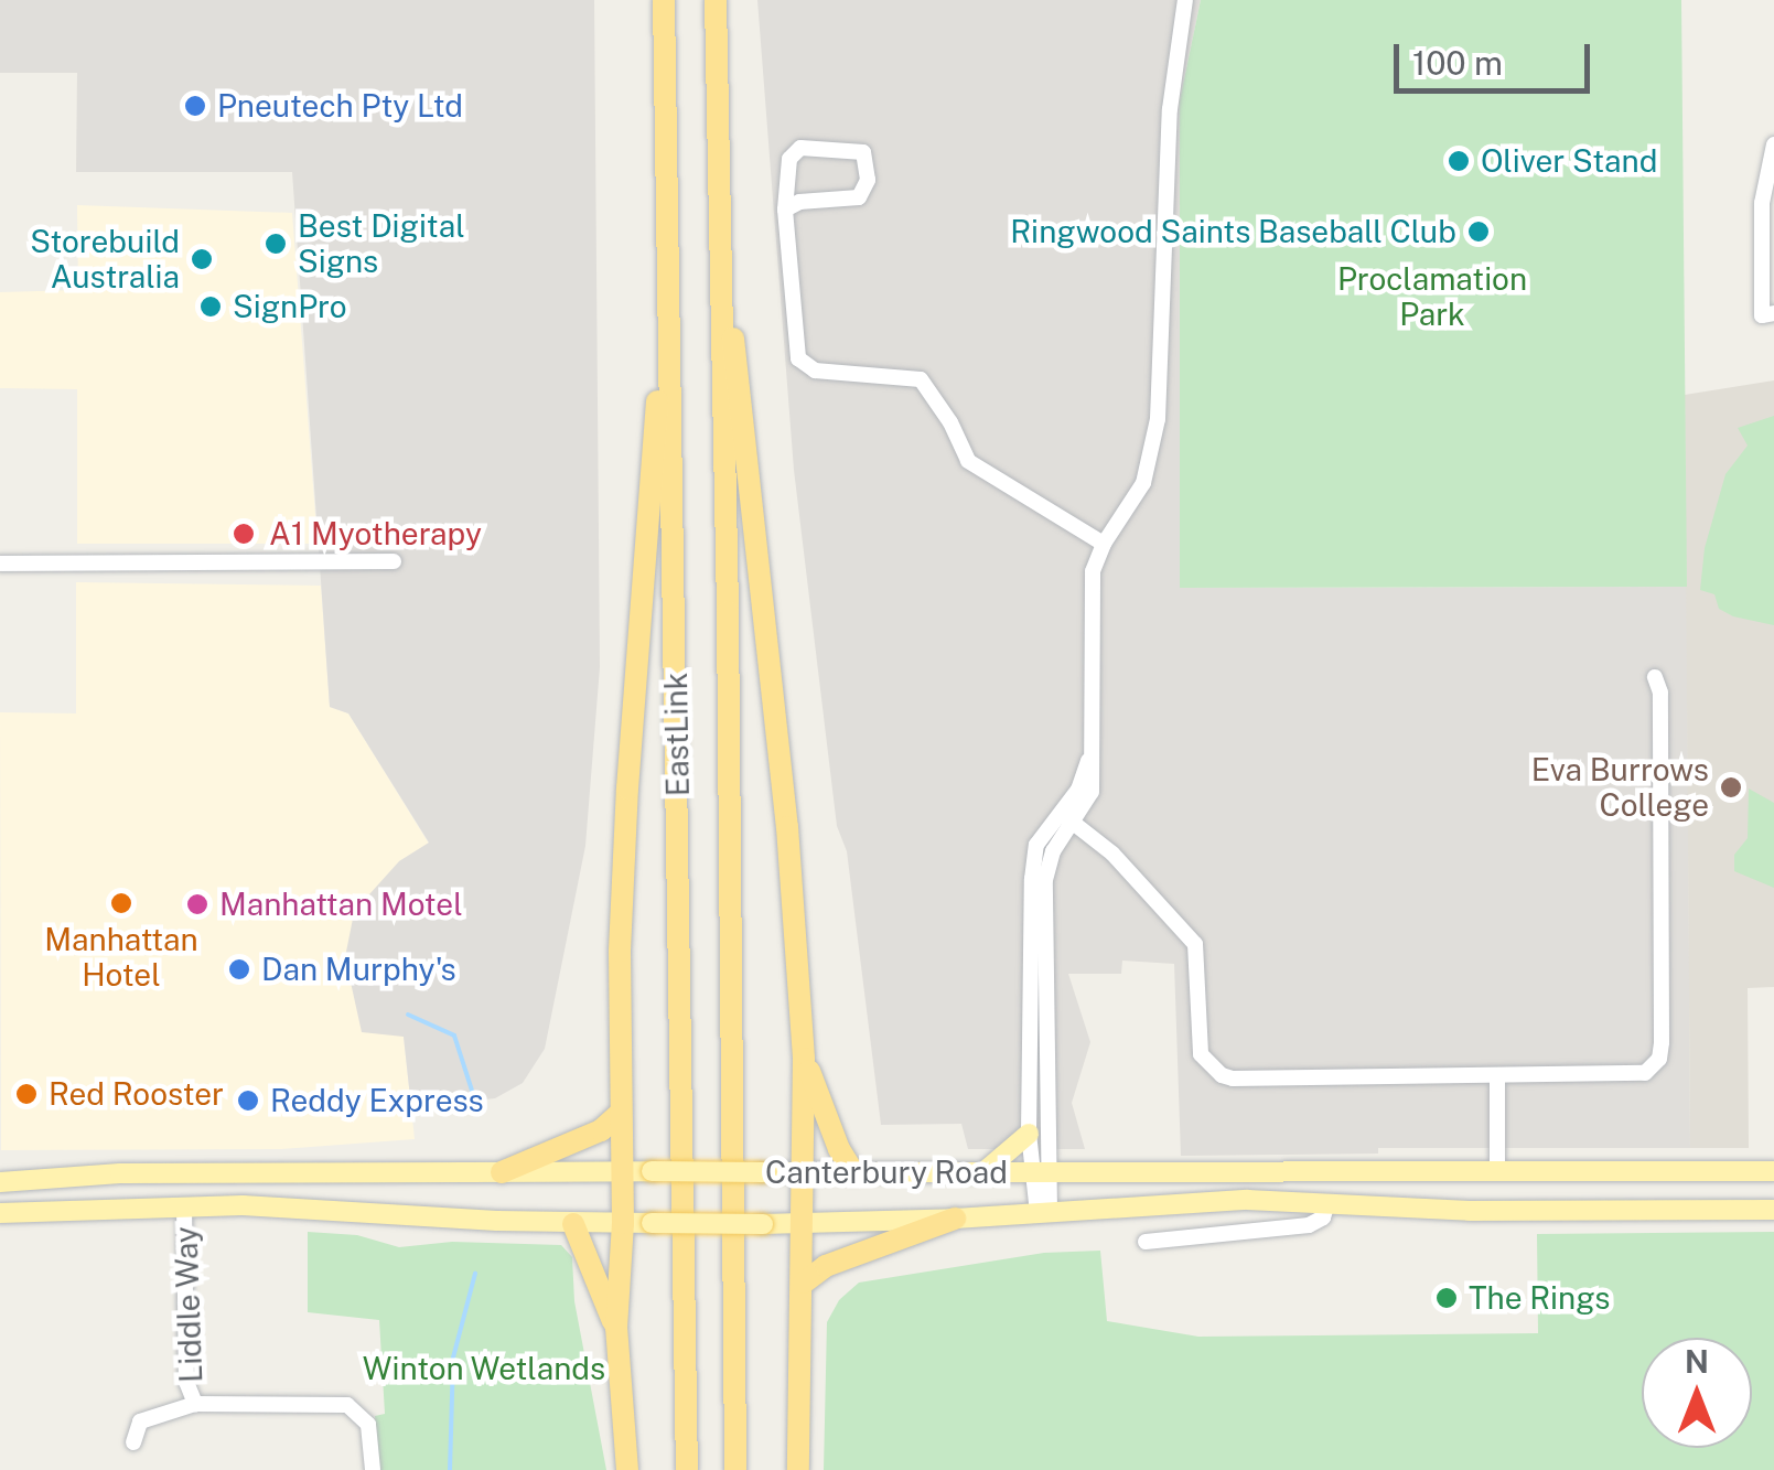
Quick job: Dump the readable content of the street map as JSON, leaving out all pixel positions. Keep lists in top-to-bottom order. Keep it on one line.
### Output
{"streets":{"highway":["EastLink"],"main road":["Canterbury Road"],"street":["Liddle Way"]},"crossings":[["Canterbury Road","Liddle Way"]],"parks":["Proclamation Park","Winton Wetlands"],"places":["Pneutech Pty Ltd","Oliver Stand","Ringwood Saints Baseball Club","Best Digital Signs","Storebuild Australia","SignPro","A1 Myotherapy","Eva Burrows College","Manhattan Hotel","Manhattan Motel","Dan Murphy's","Red Rooster","Reddy Express","The Rings"],"scale_bar":"100 m","north":"top"}
